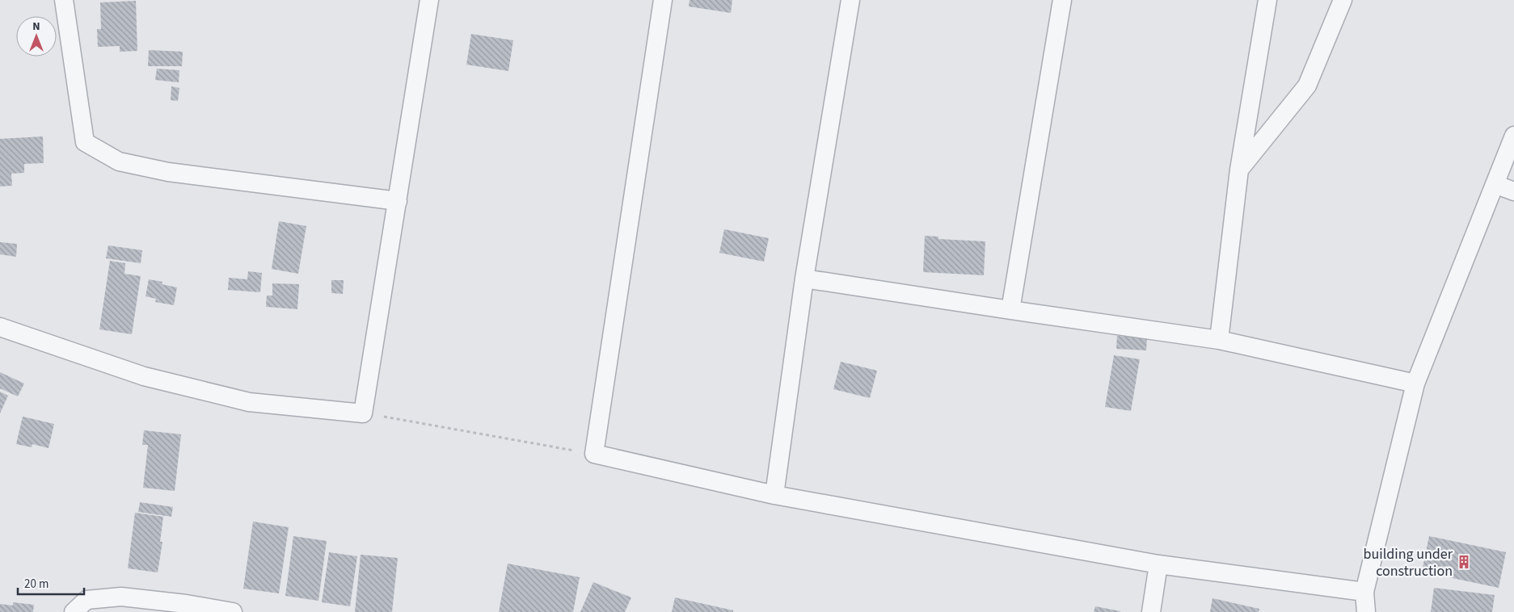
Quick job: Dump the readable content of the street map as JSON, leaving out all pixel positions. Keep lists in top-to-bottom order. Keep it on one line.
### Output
{"places":{"building":["building under construction"]},"scale_bar":"20 m","north":"top"}
